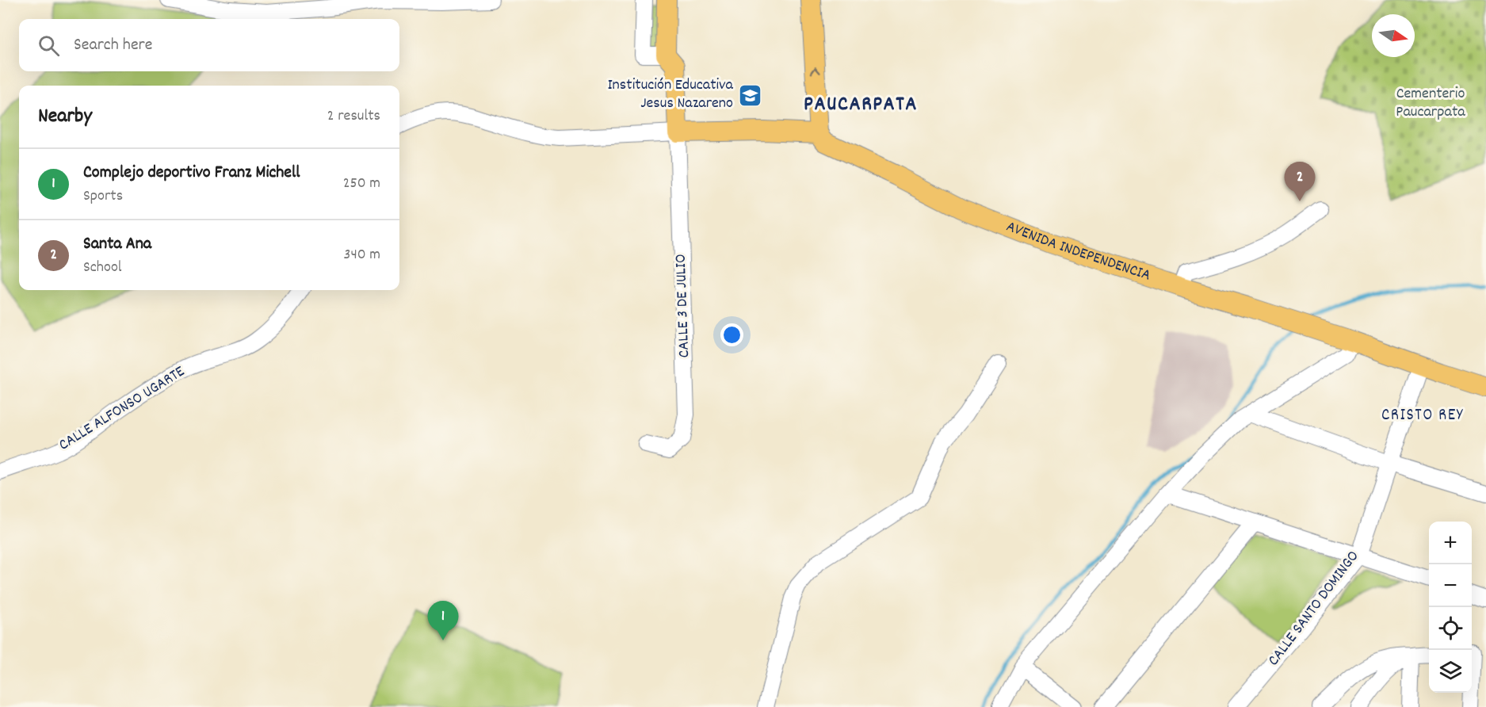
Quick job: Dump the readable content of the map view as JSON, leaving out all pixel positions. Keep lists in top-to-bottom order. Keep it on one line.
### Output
{"streets":{"main road":["AVENIDA INDEPENDENCIA"],"street":["CALLE 3 DE JULIO","CALLE ALFONSO UGARTE","CALLE SANTO DOMINGO"]},"crossings":[["AVENIDA INDEPENDENCIA","CALLE SANTO DOMINGO"]],"districts":["PAUCARPATA","CRISTO REY"],"parks":["Cementerio Paucarpata"],"places":{"school or university":["Institución Educativa Jesus Nazareno"]},"north":"right","page":{"search":"Search here","heading":["Nearby","2 results"],"list":[{"mark":"1","name":"Complejo deportivo Franz Michell","note":"Sports","value":"250 m"},{"mark":"2","name":"Santa Ana","note":"School","value":"340 m"}],"pins":["2","1"],"map_buttons":["+","−"]}}
